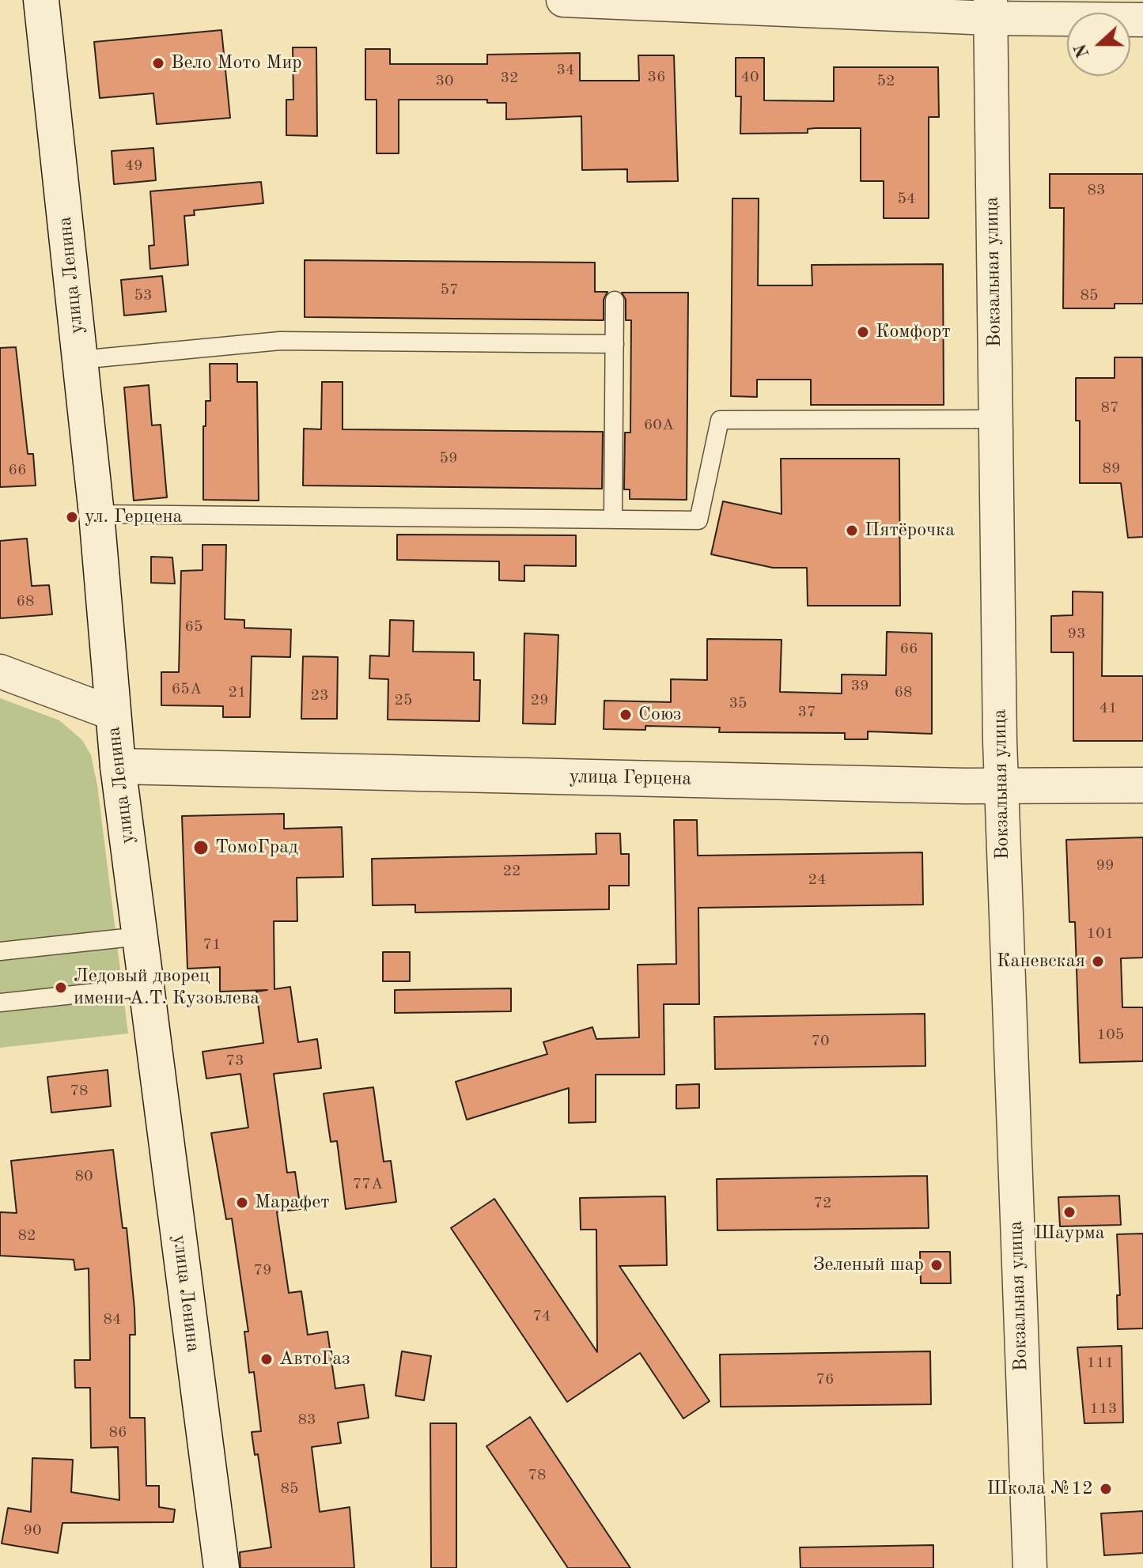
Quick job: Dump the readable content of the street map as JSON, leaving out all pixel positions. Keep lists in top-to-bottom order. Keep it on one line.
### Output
{"streets":{"main road":["улица Ленина","улица Герцена"],"street":["Вокзальная улица"]},"crossings":[["Вокзальная улица","улица Герцена"],["улица Ленина","улица Герцена"]],"places":["Вело Мото Мир","Комфорт","ул. Герцена","Пятёрочка","Союз","ТомоГрад","Каневская","Ледовый дворец имени А.Т. Кузовлева","Марафет","Шаурма","Зеленый шар","АвтоГаз","Школа №12"],"house_numbers":["34","36","40","32","30","52","49","83","54","57","53","85","87","60А","59","89","66","68","65","93","66","39","65А","21","68","23","25","29","35","41","37","99","22","24","101","71","105","70","73","78","80","77А","72","82","79","74","84","111","76","113","83","86","78","85","90"],"north":"left"}
